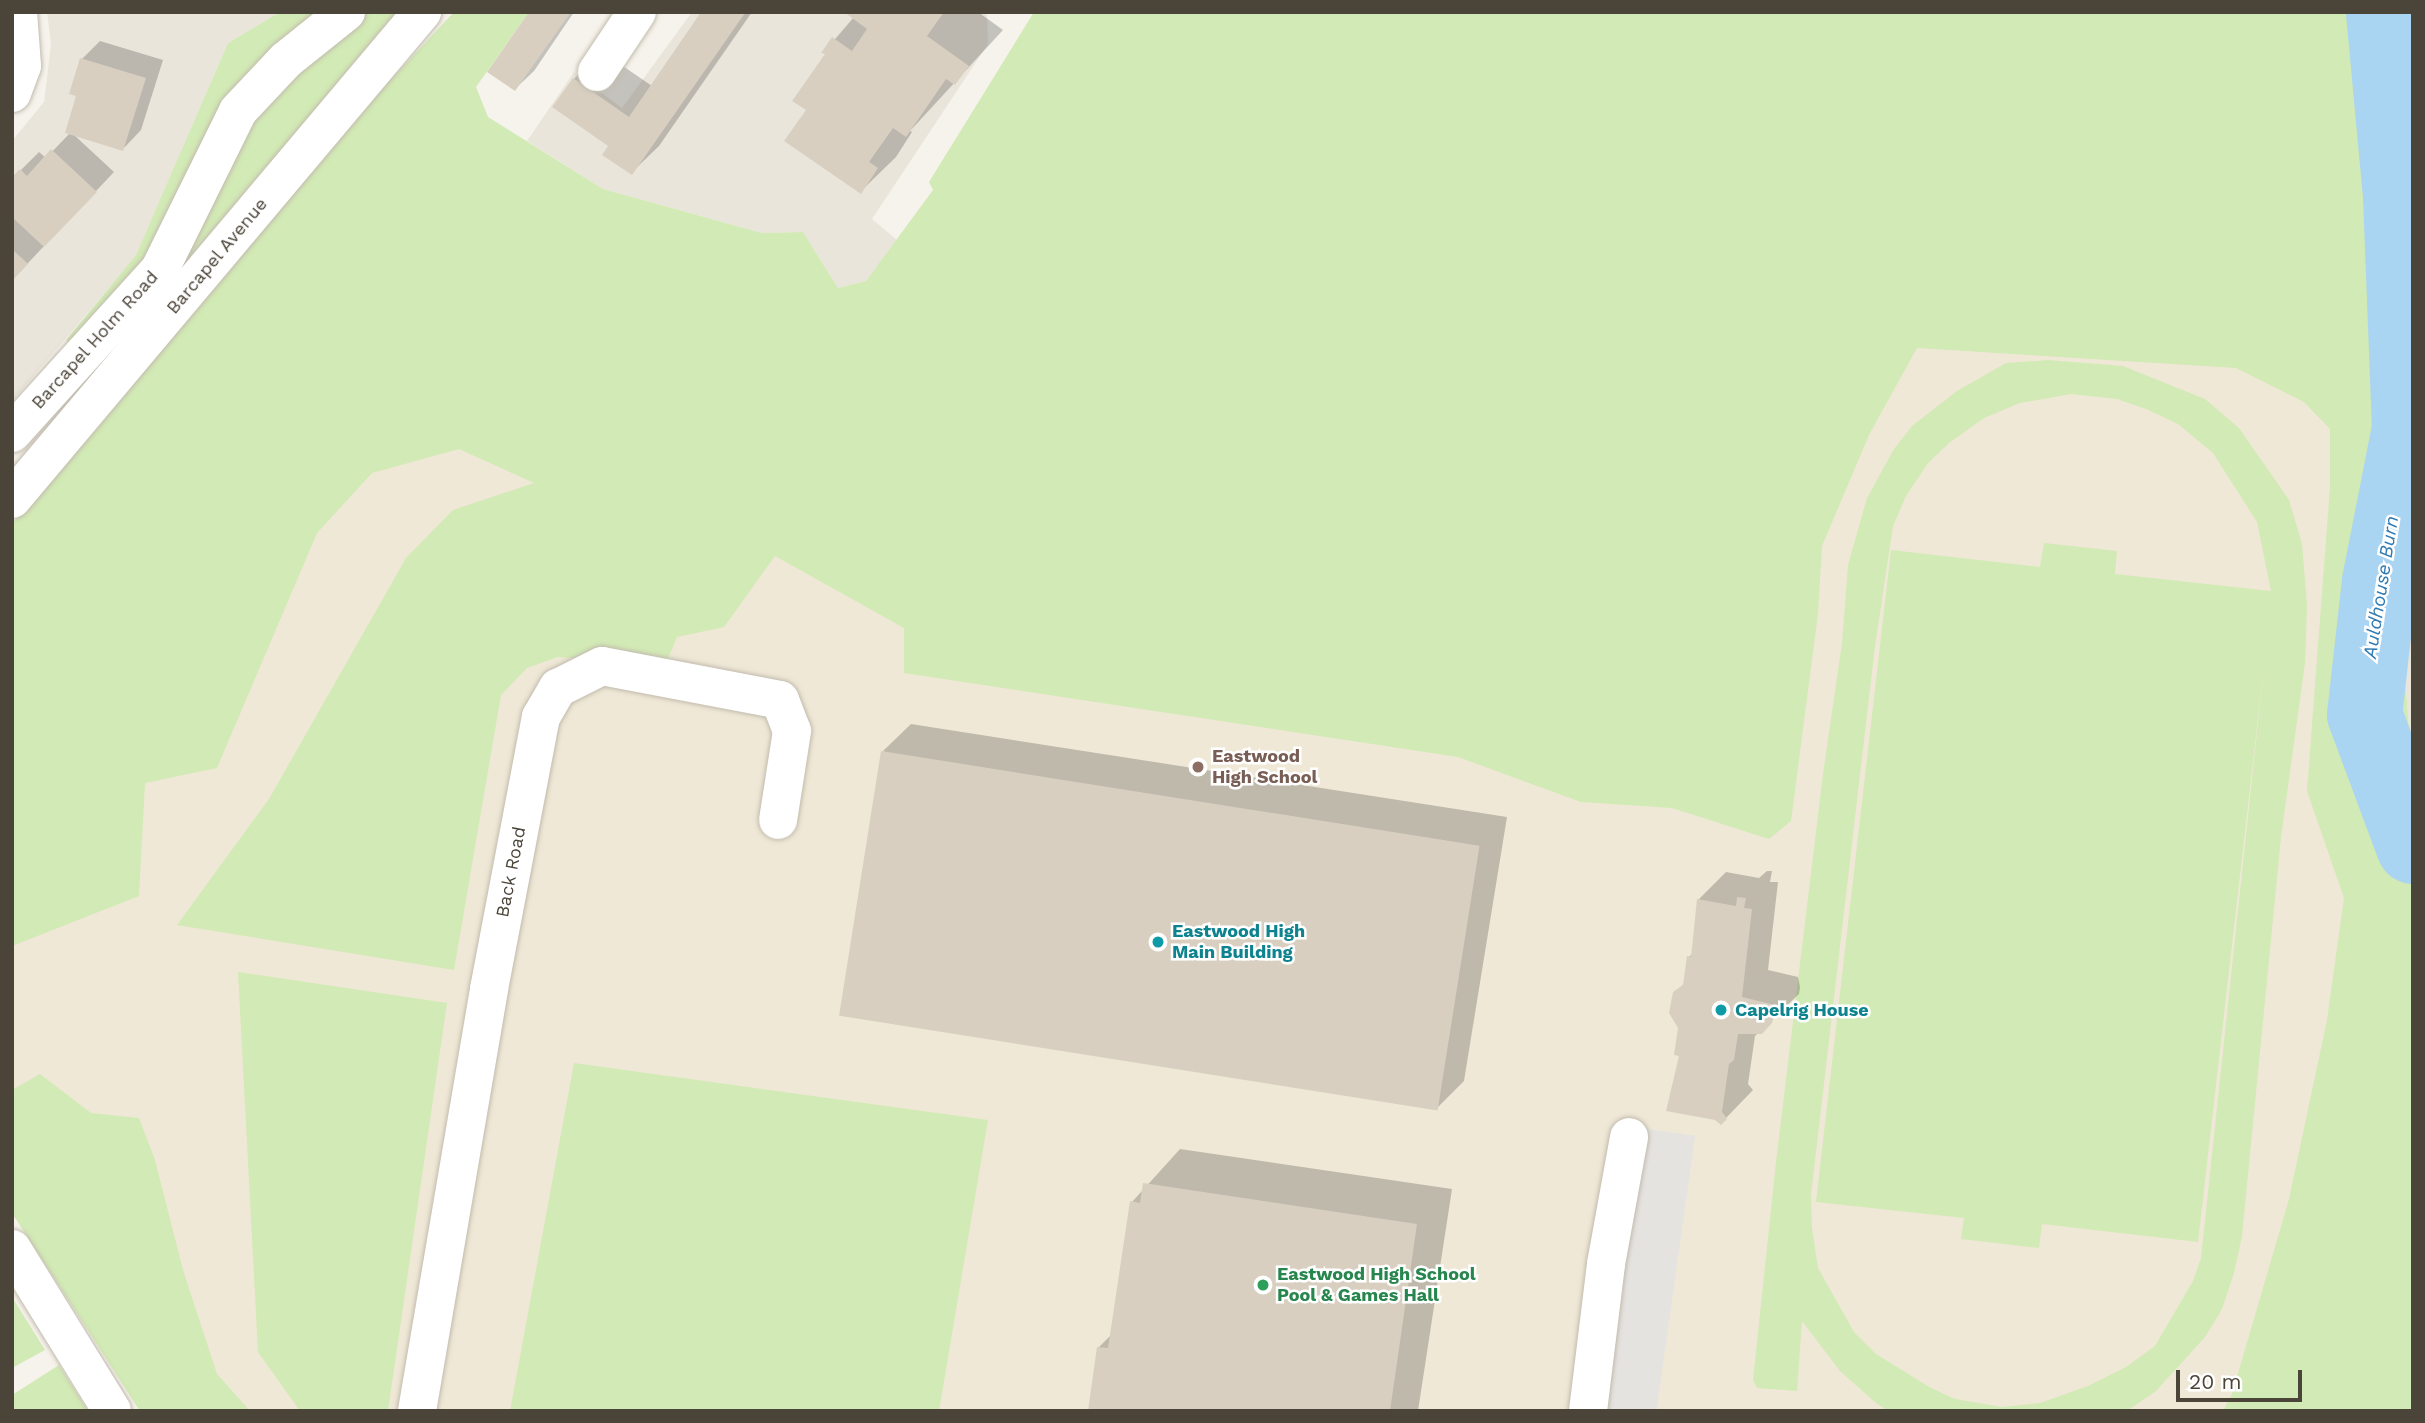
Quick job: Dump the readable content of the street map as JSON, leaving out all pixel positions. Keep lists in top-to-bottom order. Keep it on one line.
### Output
{"streets":{"street":["Barcapel Avenue","Barcapel Holm Road","Back Road"]},"water":["Auldhouse Burn"],"places":["Eastwood High School","Eastwood High Main Building","Capelrig House","Eastwood High School Pool & Games Hall"],"scale_bar":"20 m"}
